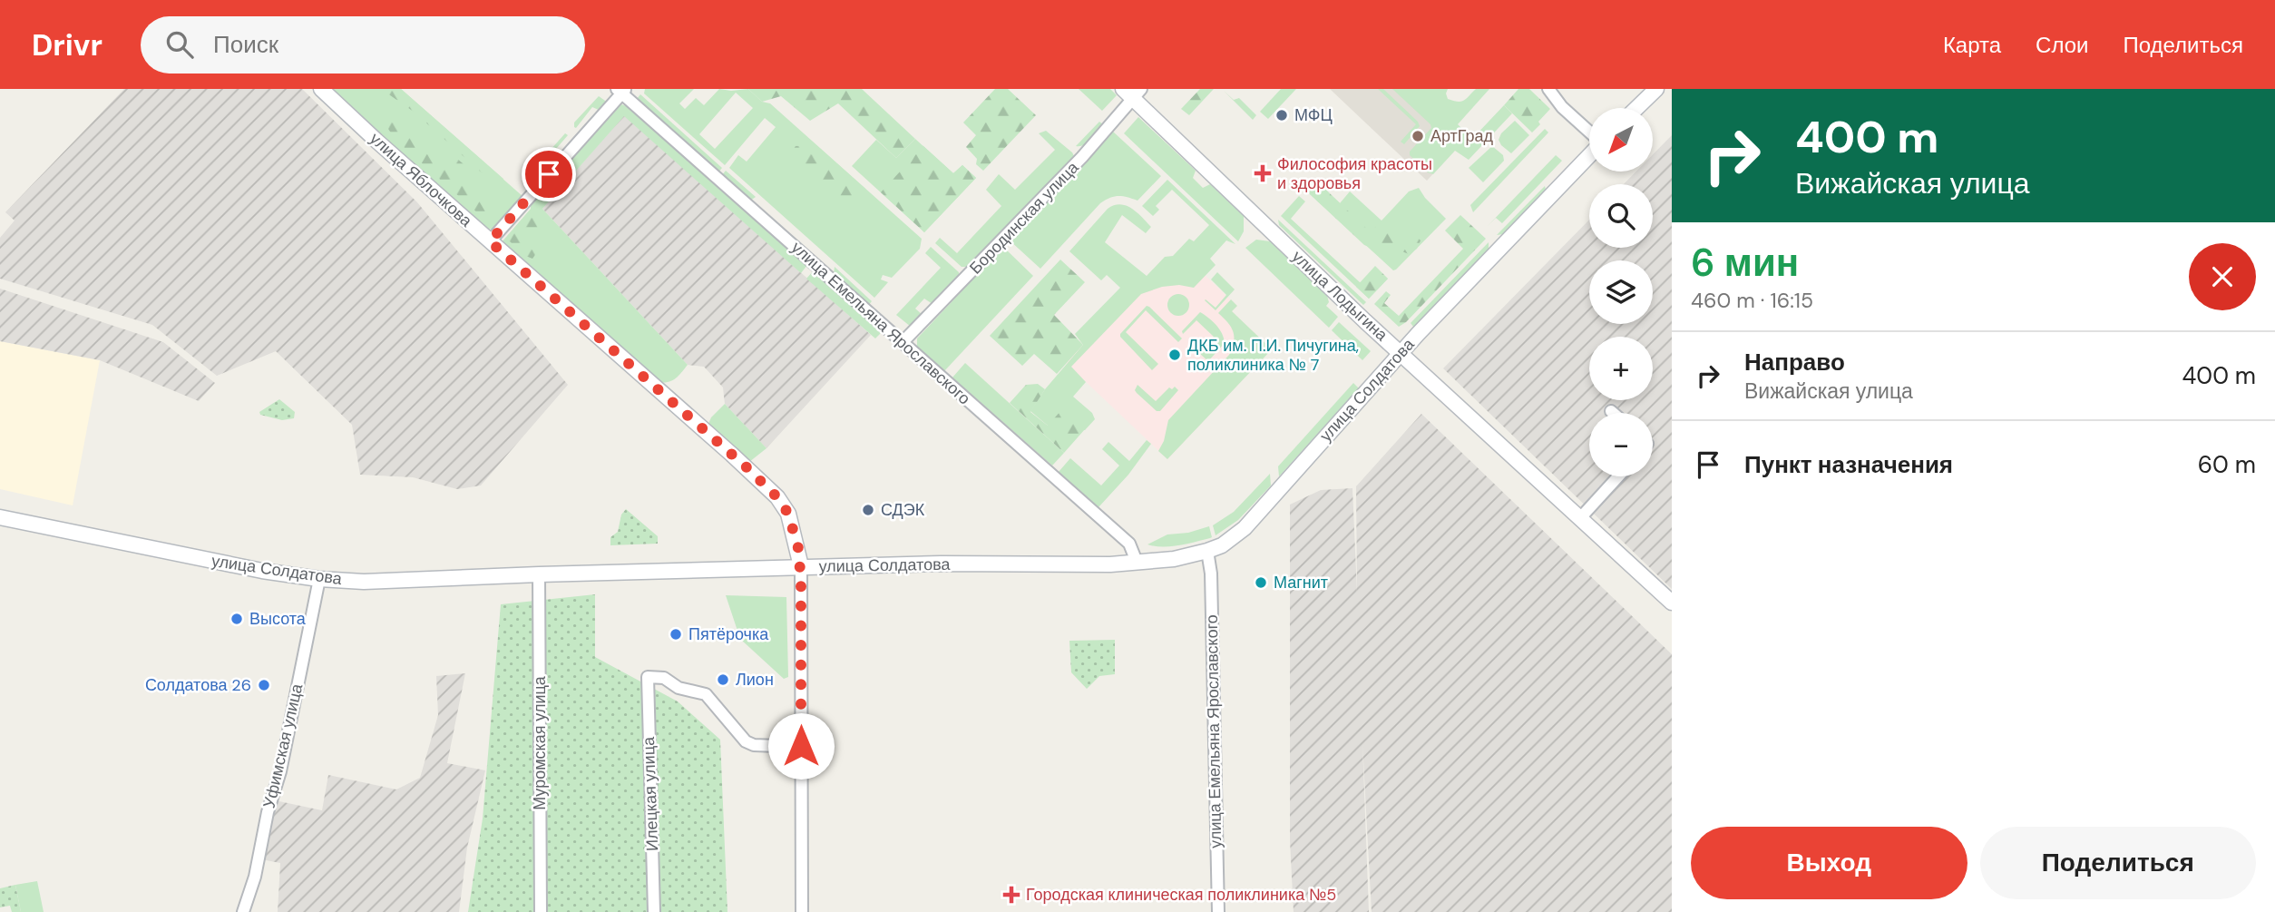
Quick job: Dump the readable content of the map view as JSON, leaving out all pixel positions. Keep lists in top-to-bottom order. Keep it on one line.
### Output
{"streets":{"main road":["улица Яблочкова","улица Лодыгина","улица Солдатова"],"street":["Бородинская улица","улица Емельяна Ярославского","Муромская улица","Уфимская улица","Илецкая улица"]},"crossings":[["улица Яблочкова","улица Солдатова"],["улица Яблочкова","Илецкая улица"],["Бородинская улица","улица Лодыгина"],["Бородинская улица","улица Емельяна Ярославского"],["улица Лодыгина","улица Солдатова"],["улица Емельяна Ярославского","улица Солдатова"],["улица Солдатова","Муромская улица"],["улица Солдатова","Уфимская улица"]],"places":{"other":["МФЦ","АртГрад","ДКБ им. П.И. Пичугина, поликлиника № 7","СДЭК","Магнит","Высота","Пятёрочка","Лион","Солдатова 26"],"health":["Философия красоты и здоровья","Городская клиническая поликлиника №5"]},"north":"bottom left","page":{"header":"Drivr","search":"Поиск","nav":["Карта","Слои","Поделиться"],"turn":["400 m","Вижайская улица"],"map_buttons":["+","−"],"heading":["6 мин","460 m · 16:15"],"list":[{"name":"Направо","note":"Вижайская улица","value":"400 m"},{"name":"Пункт назначения","value":"60 m"}],"buttons":["Выход","Поделиться"]}}
